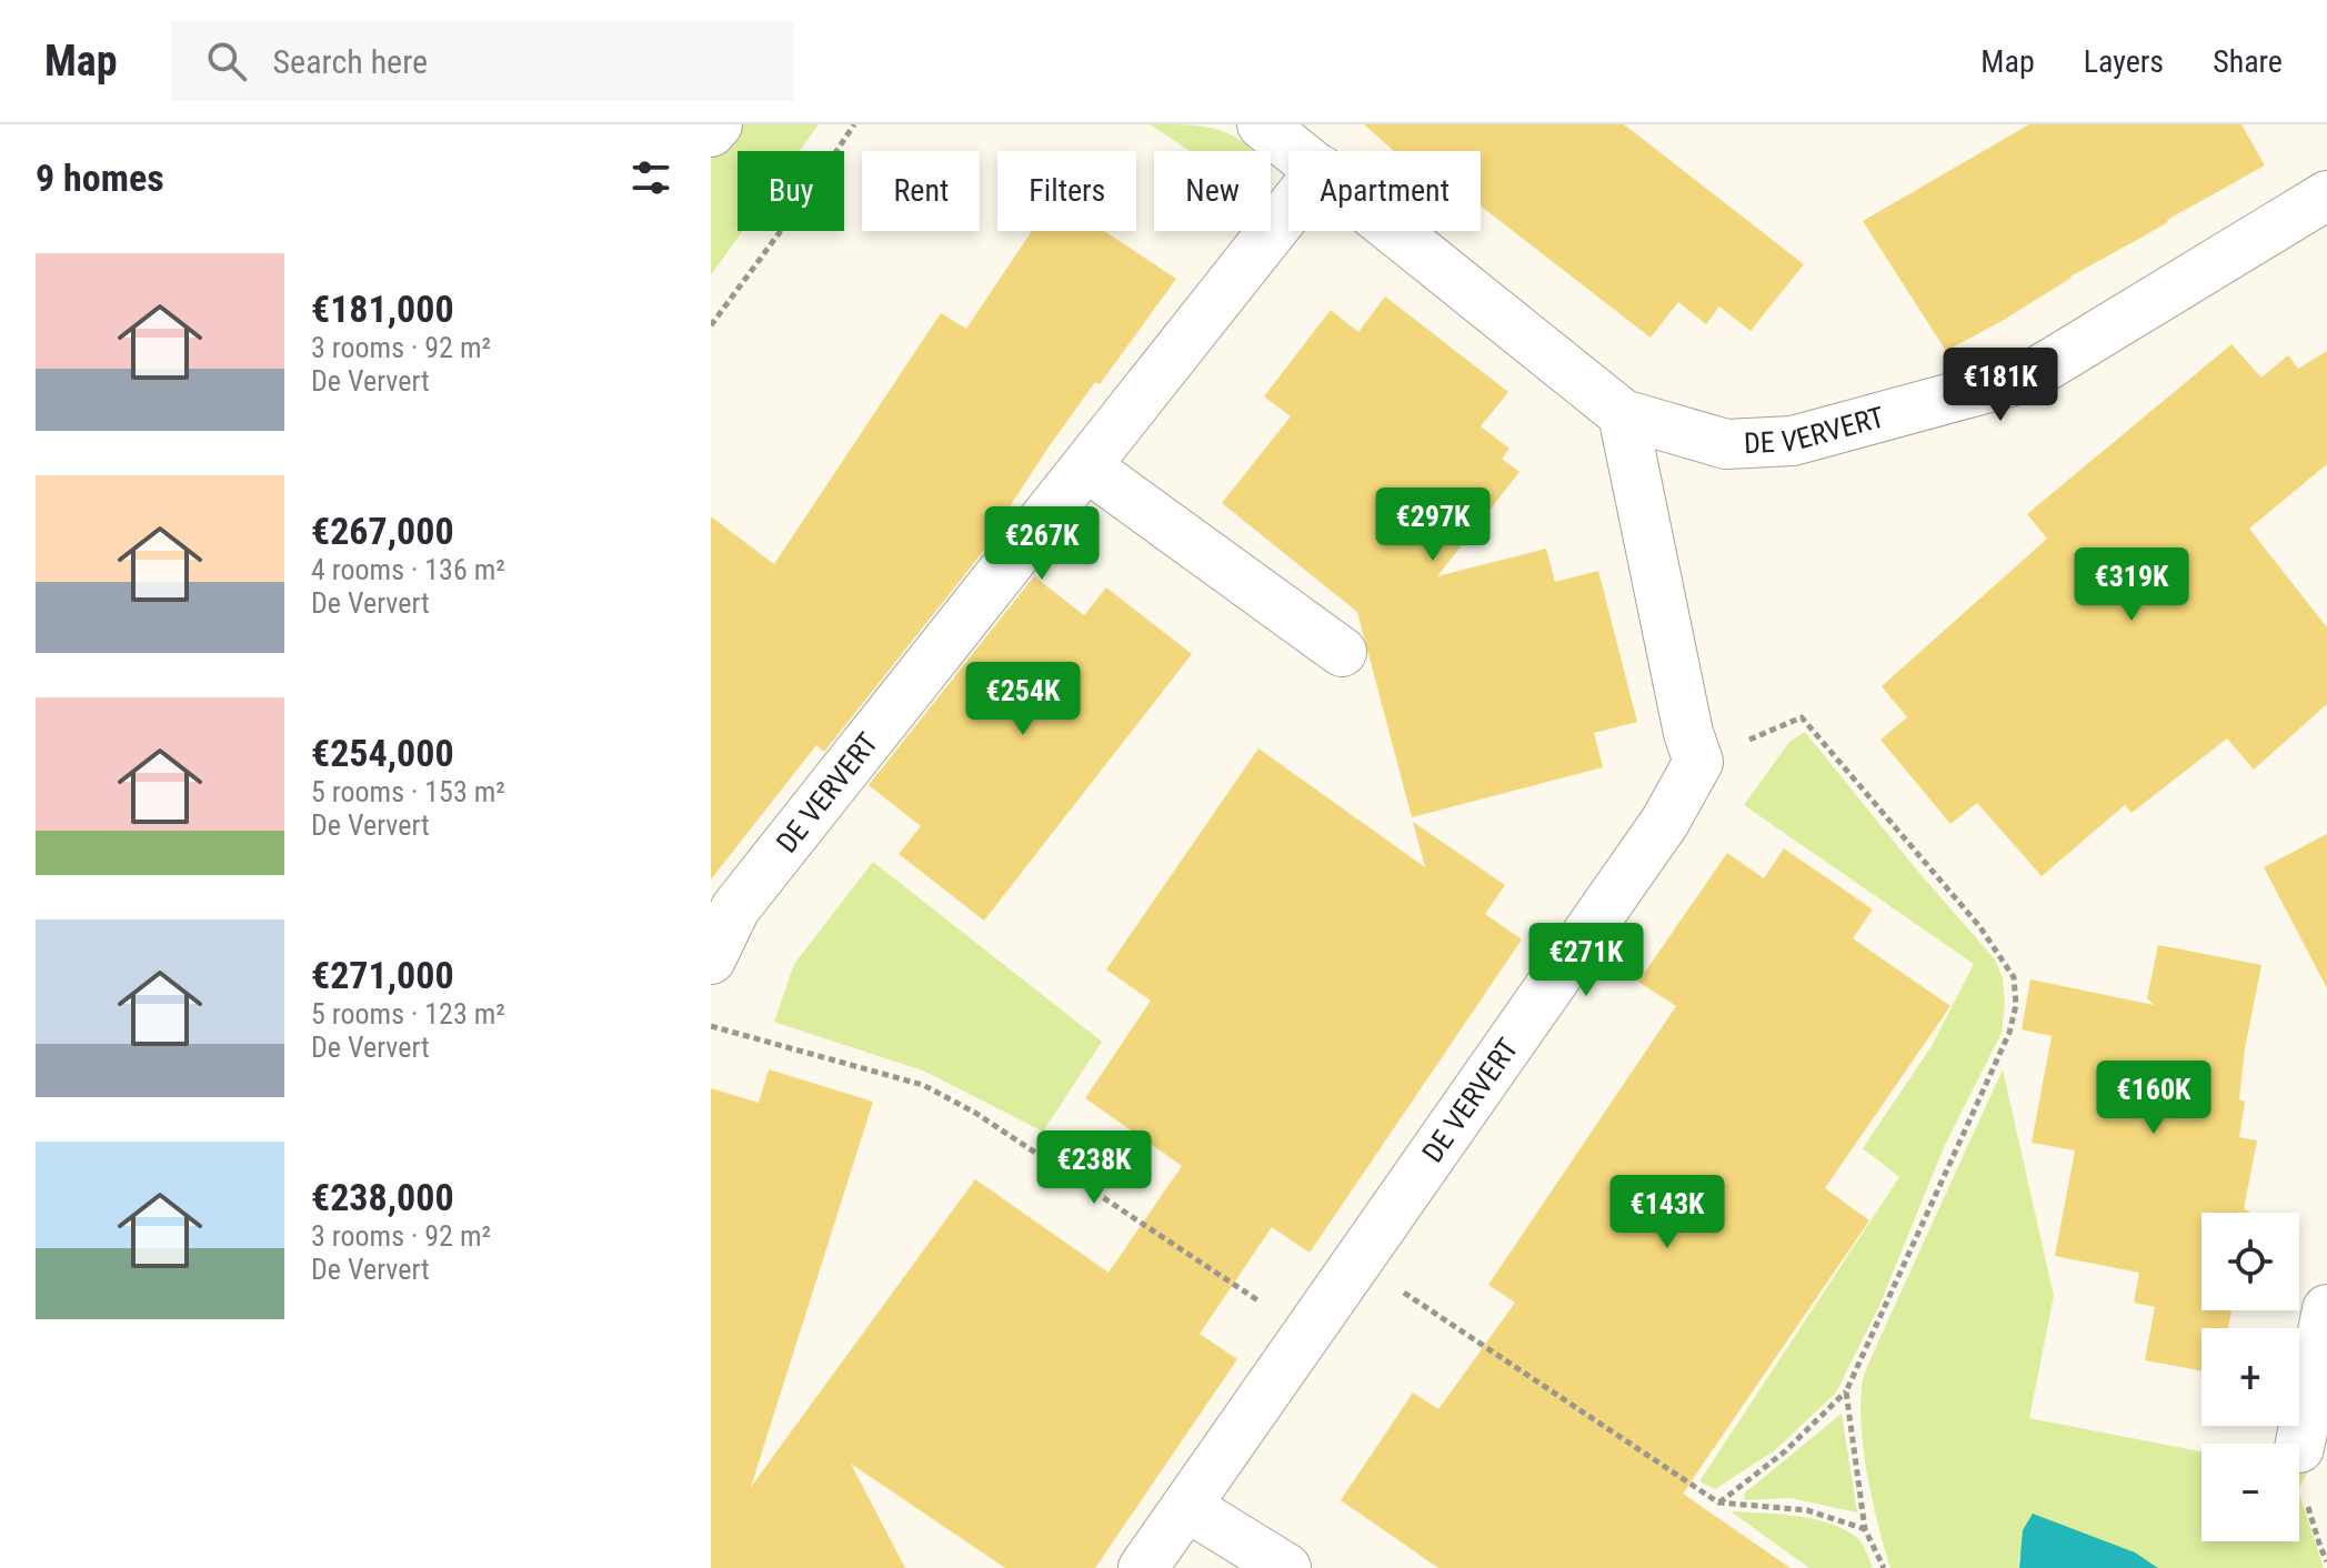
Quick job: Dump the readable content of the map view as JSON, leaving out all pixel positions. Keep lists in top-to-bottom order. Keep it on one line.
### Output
{"streets":{"street":["DE VERVERT"]},"page":{"header":"Map","search":"Search here","nav":["Map","Layers","Share"],"heading":"9 homes","chip":["Buy","Rent","Filters","New","Apartment"],"list":[{"name":"€181,000","note":"3 rooms · 92 m² · De Ververt"},{"name":"€267,000","note":"4 rooms · 136 m² · De Ververt"},{"name":"€254,000","note":"5 rooms · 153 m² · De Ververt"},{"name":"€271,000","note":"5 rooms · 123 m² · De Ververt"},{"name":"€238,000","note":"3 rooms · 92 m² · De Ververt"}],"price":["€181K","€297K","€267K","€319K","€254K","€271K","€160K","€238K","€143K"],"map_buttons":["+","−"]}}
